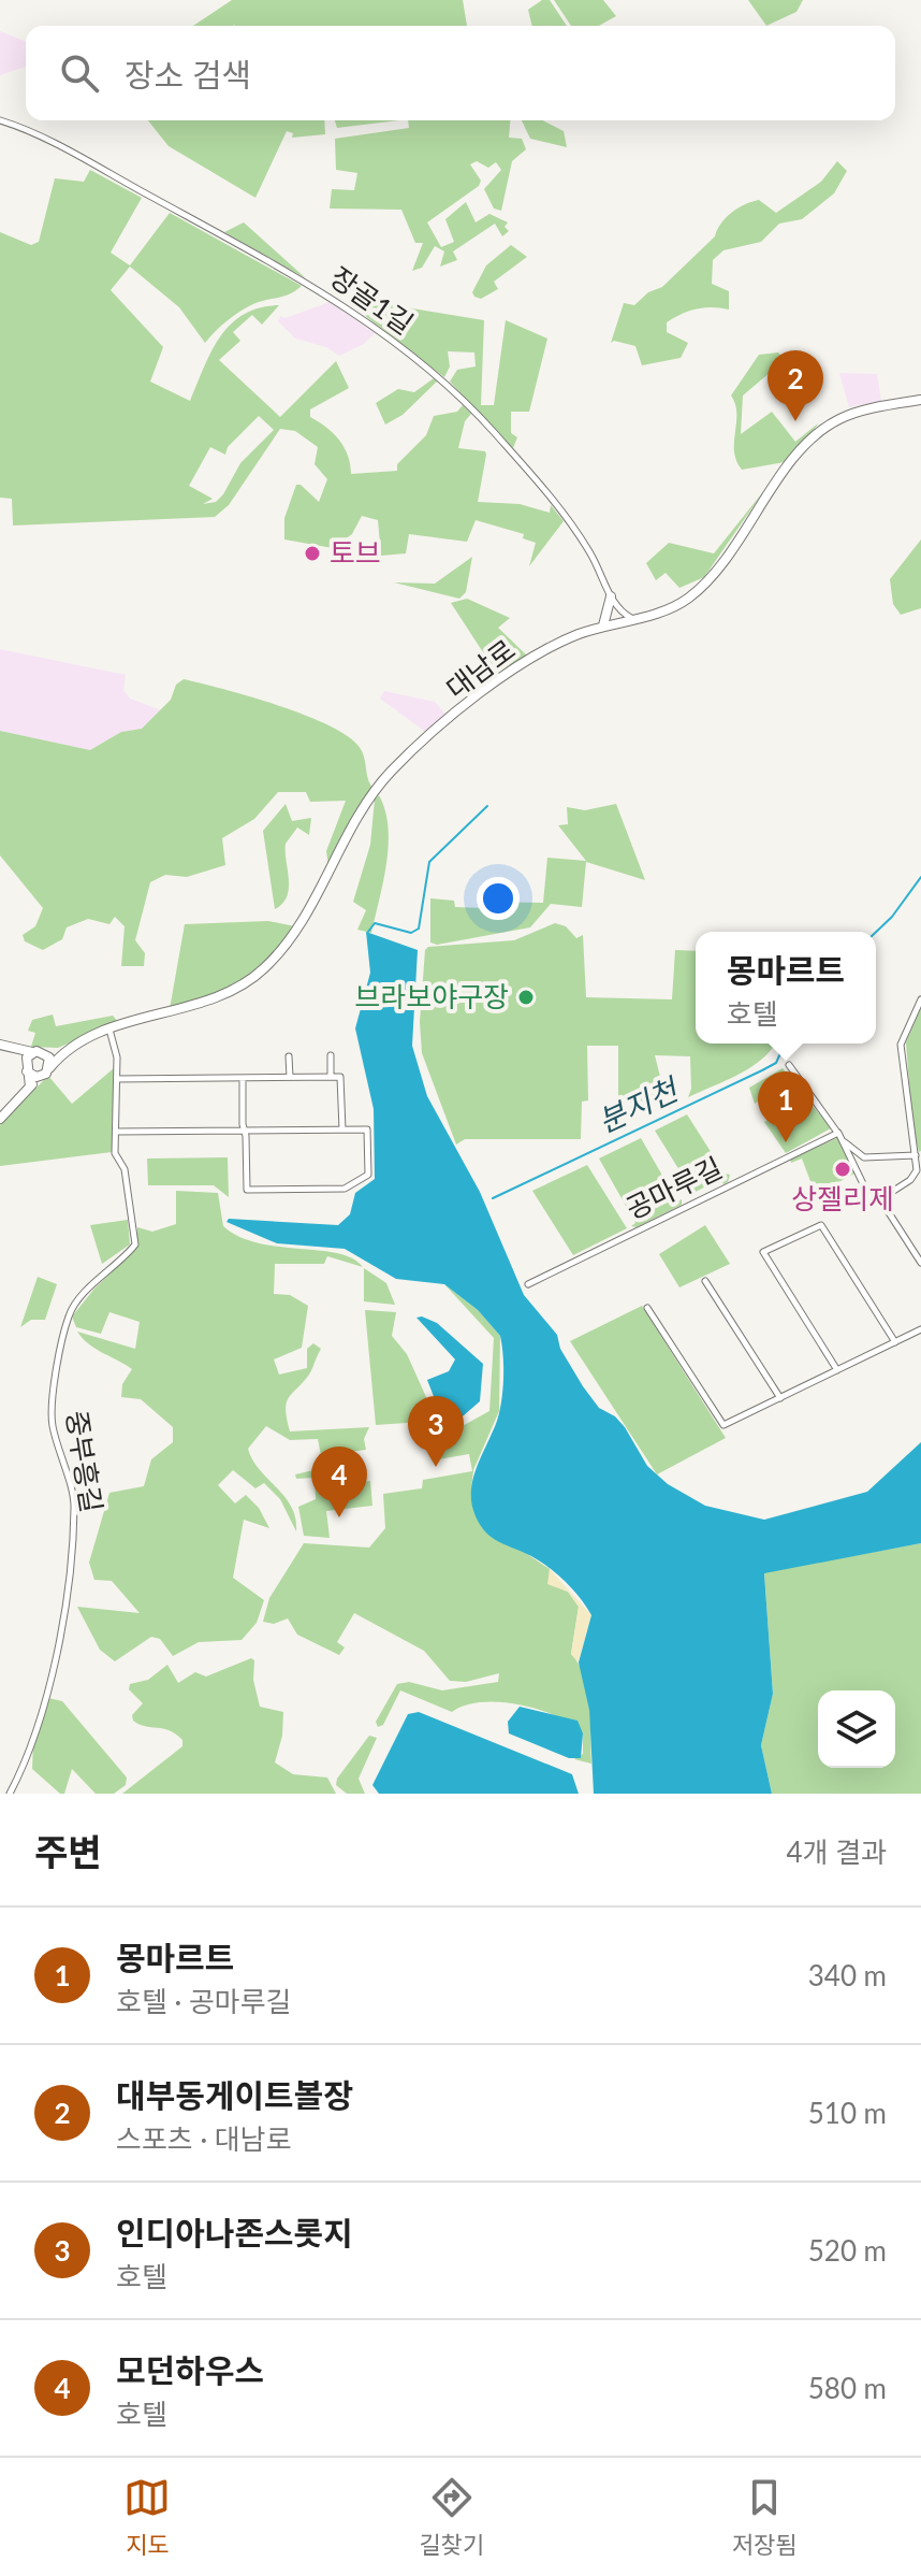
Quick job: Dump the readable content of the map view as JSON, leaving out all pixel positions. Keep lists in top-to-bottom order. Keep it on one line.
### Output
{"streets":{"street":["장골1길","대남로","공마루길","중부흥길"]},"crossings":[["장골1길","대남로"]],"water":["분지천"],"places":["토브","브라보야구장","상젤리제"],"page":{"search":"장소 검색","pins":["2","1","3","4"],"popup":["몽마르트","호텔"],"heading":["주변","4개 결과"],"list":[{"mark":"1","name":"몽마르트","note":"호텔 · 공마루길","value":"340 m"},{"mark":"2","name":"대부동게이트볼장","note":"스포츠 · 대남로","value":"510 m"},{"mark":"3","name":"인디아나존스롯지","note":"호텔","value":"520 m"},{"mark":"4","name":"모던하우스","note":"호텔","value":"580 m"}],"nav":["지도","길찾기","저장됨"]}}
